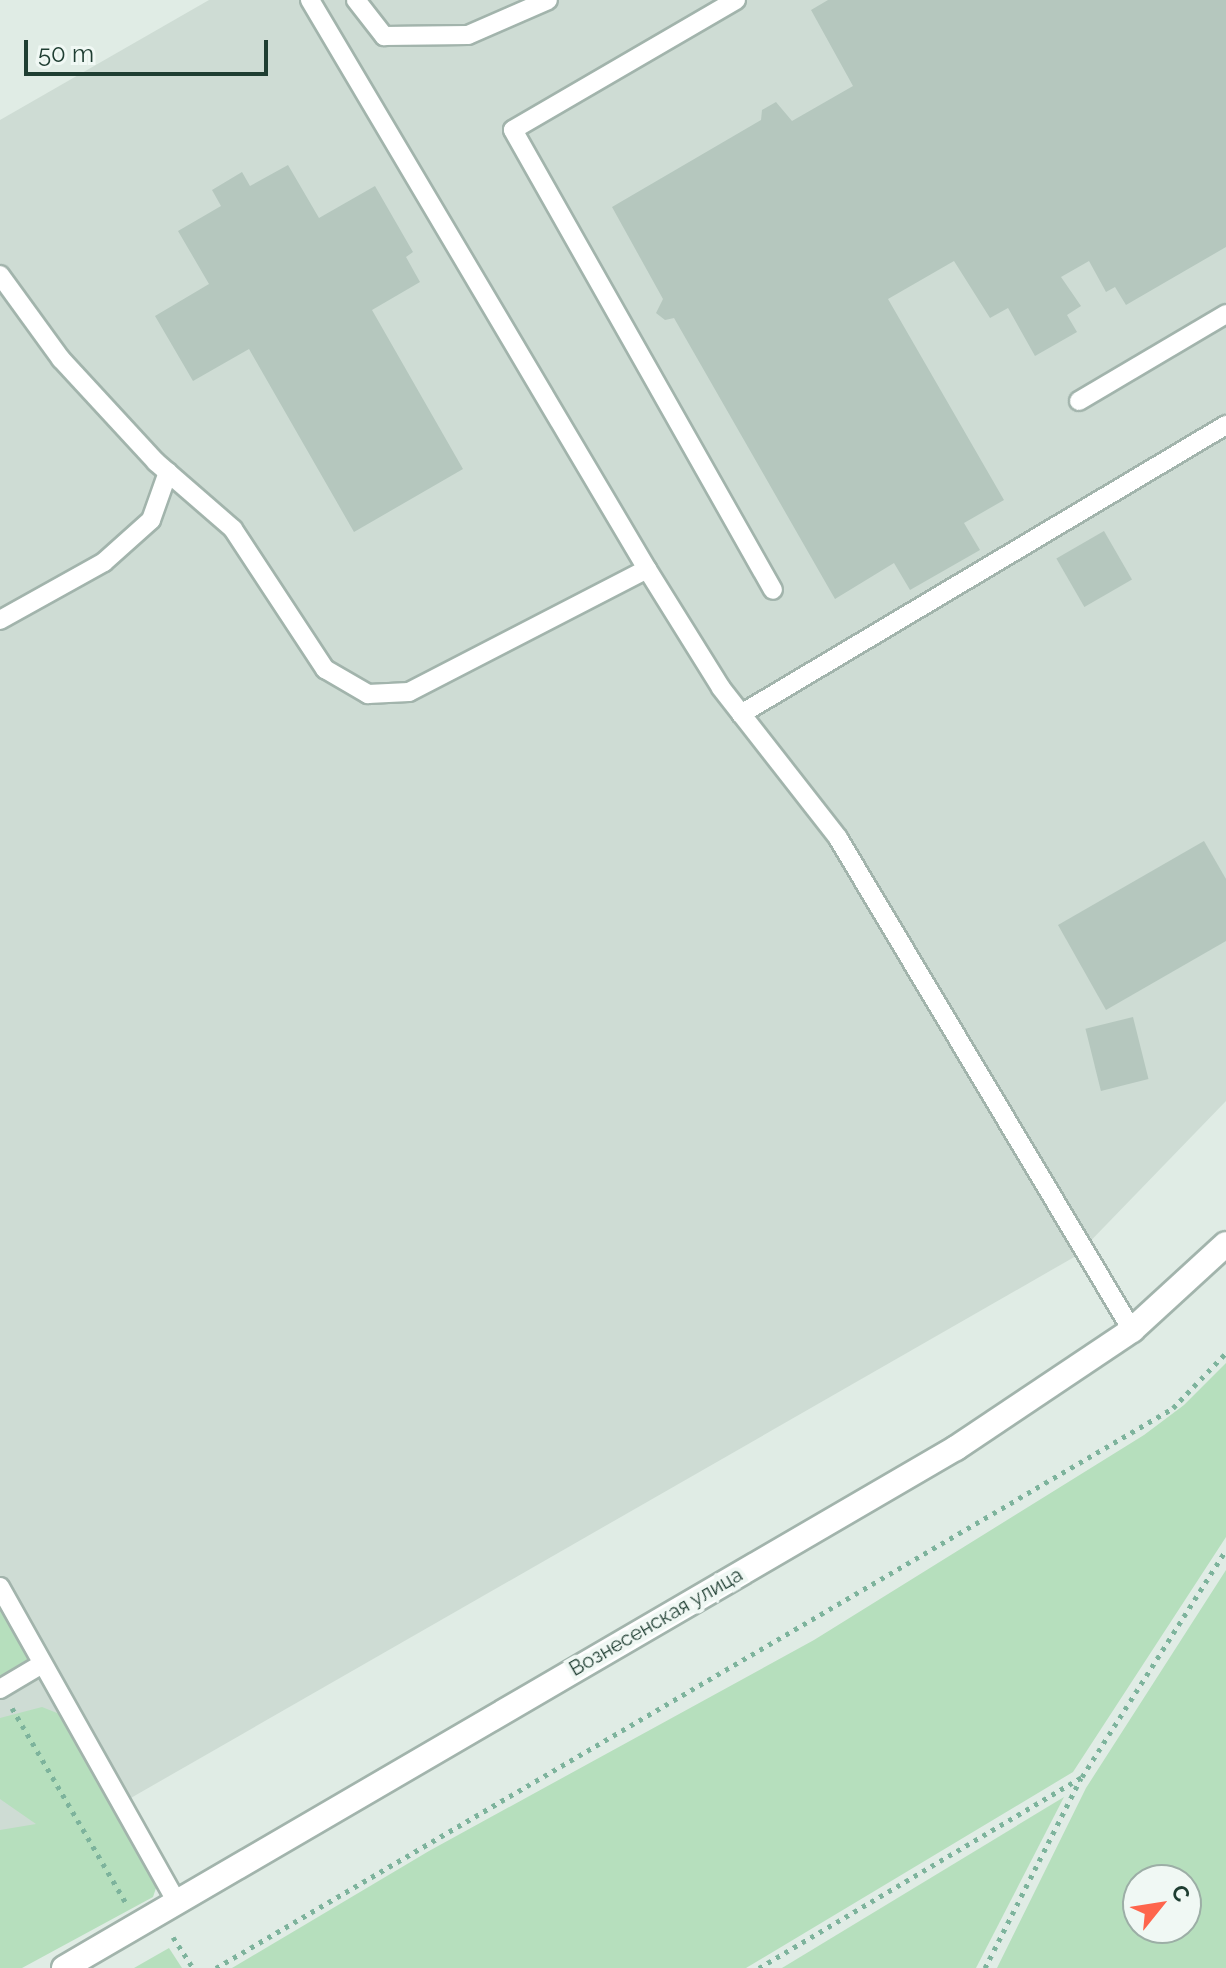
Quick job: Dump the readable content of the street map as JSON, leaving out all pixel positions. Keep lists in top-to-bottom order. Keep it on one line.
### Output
{"streets":{"main road":["Вознесенская улица"]},"scale_bar":"50 m","north":"top right"}
